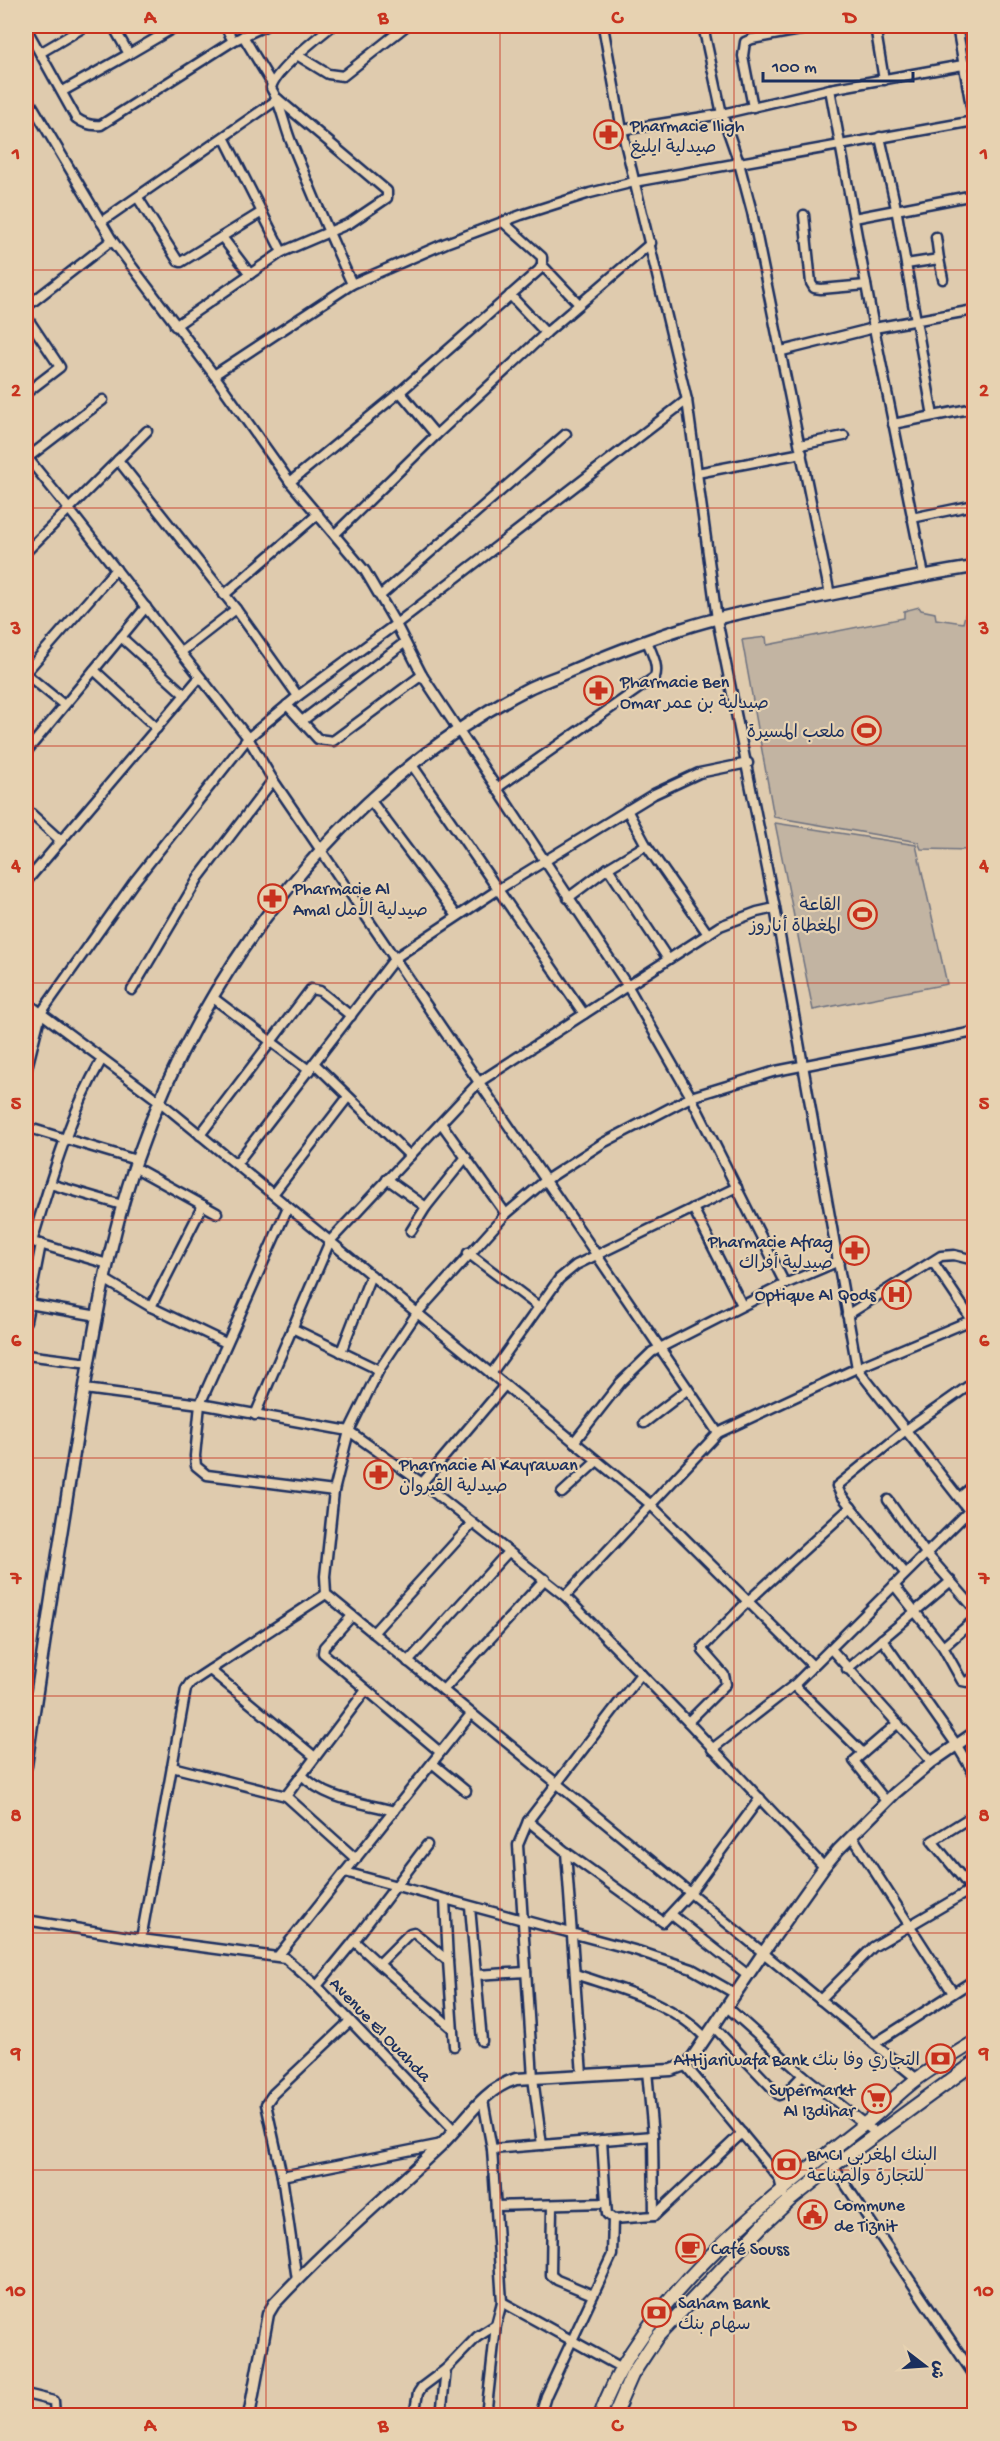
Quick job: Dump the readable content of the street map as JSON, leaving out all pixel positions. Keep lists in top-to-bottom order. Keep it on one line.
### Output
{"streets":{"street":["Avenue El Ouahda"]},"places":{"pharmacy":["Pharmacie Iligh صيدلية ايليغ","Pharmacie Ben Omar صيدلية بن عمر","Pharmacie Al Amal صيدلية الأمل","Pharmacie Afrag صيدلية أفراك","Pharmacie Al Kayrawan صيدلية القيروان"],"sports":["ملعب المسيرة","القاعة المغطاة أناروز"],"hospital":["Optique Al Qods"],"bank":["Attijariwafa Bank التجاري وفا بنك","BMCI البنك المغربي للتجارة والصناعة","Saham Bank سهام بنك"],"supermarket":["Supermarkt Al Izdihar"],"public building":["Commune de Tiznit"],"cafe":["Café Souss"]},"scale_bar":"100 m","north":"right","grid":{"columns":["A","B","C","D"],"rows":["1","2","3","4","5","6","7","8","9","10"]}}
